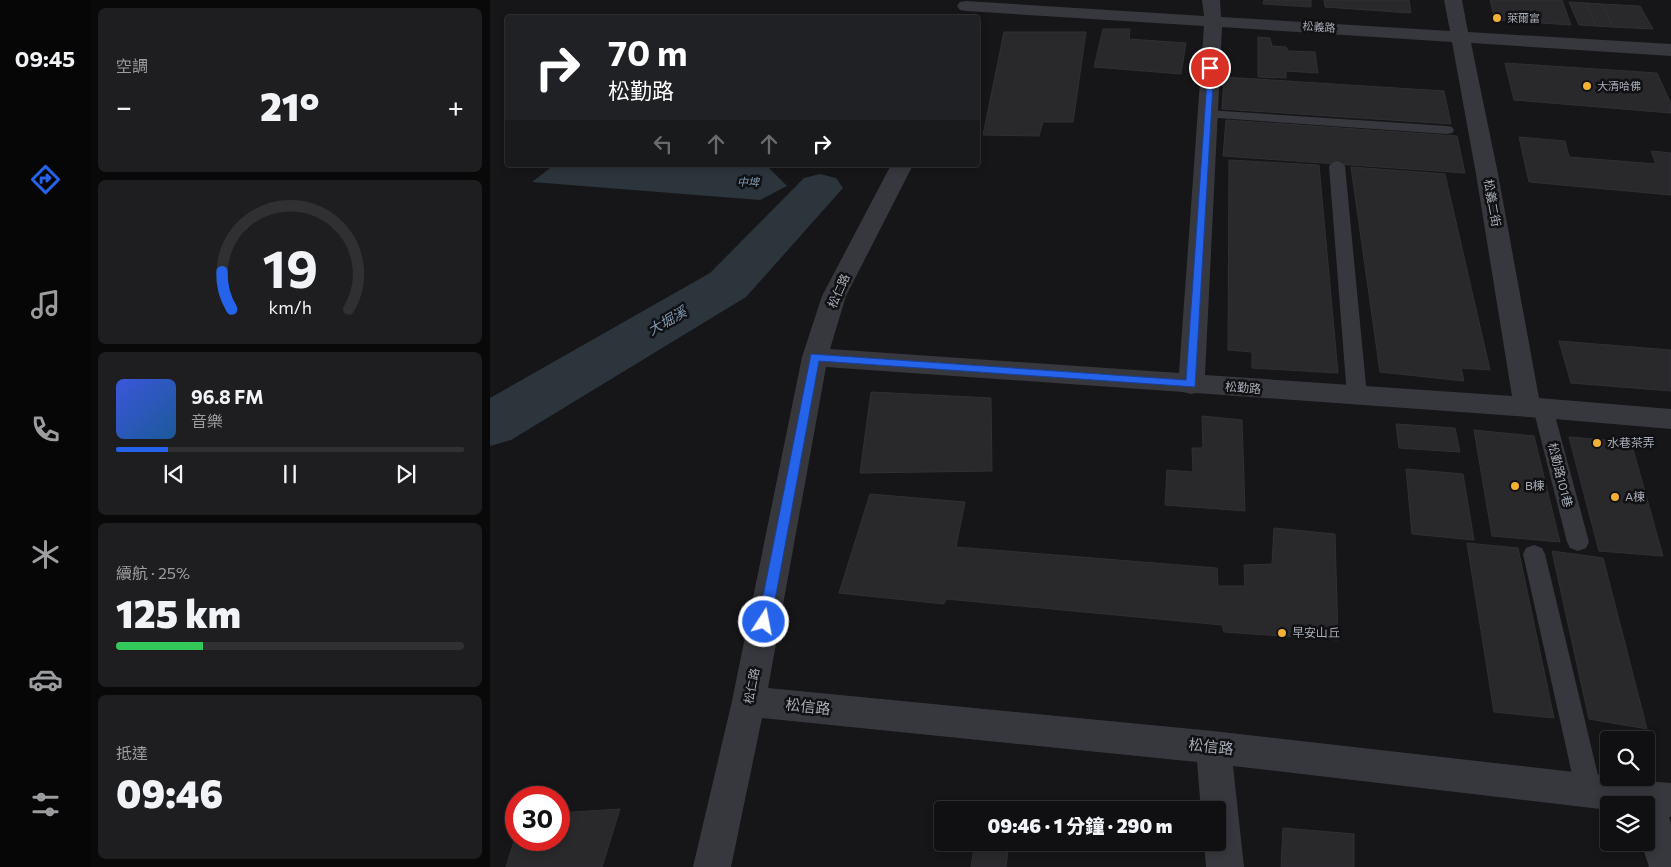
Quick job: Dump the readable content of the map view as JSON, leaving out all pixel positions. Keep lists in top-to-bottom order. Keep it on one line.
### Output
{"streets":{"street":["松義路","松義二街","松仁路","松勤路","松信路"],"lane":["松勤路101巷"]},"crossings":[["松義路","松義二街"],["松義二街","松勤路"],["松義二街","松勤路101巷"],["松仁路","松勤路"],["松仁路","松信路"],["松勤路","松勤路101巷"]],"water":["中埤","大堀溪"],"places":["萊爾富","大清哈佛","水巷茶弄","B棟","A棟","早安山丘"],"page":{"tabs":"09:45","tile":["空調",["續航 · 25%","125 km"],["抵達","09:46"]],"turn":["70 m","松勤路"],"heat":["−","21°","+"],"song":["96.8 FM","音樂"],"limit":"30","trip":"09:46 · 1 分鐘 · 290 m","gauge":["19","km/h"]}}
